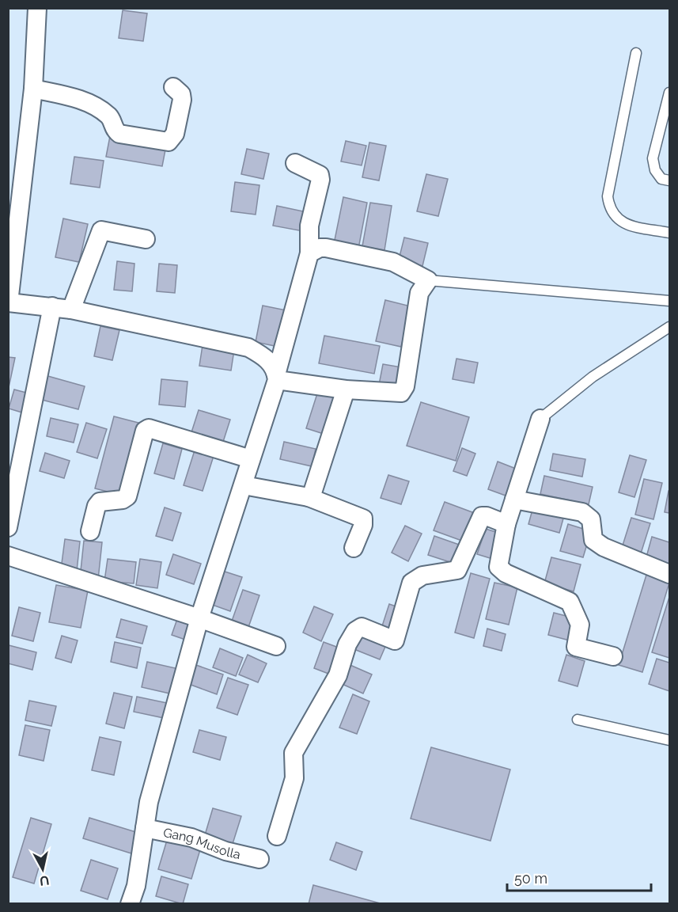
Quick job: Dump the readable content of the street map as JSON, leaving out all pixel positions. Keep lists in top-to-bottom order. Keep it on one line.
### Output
{"streets":{"street":["Gang Musolla"]},"scale_bar":"50 m","north":"bottom"}
